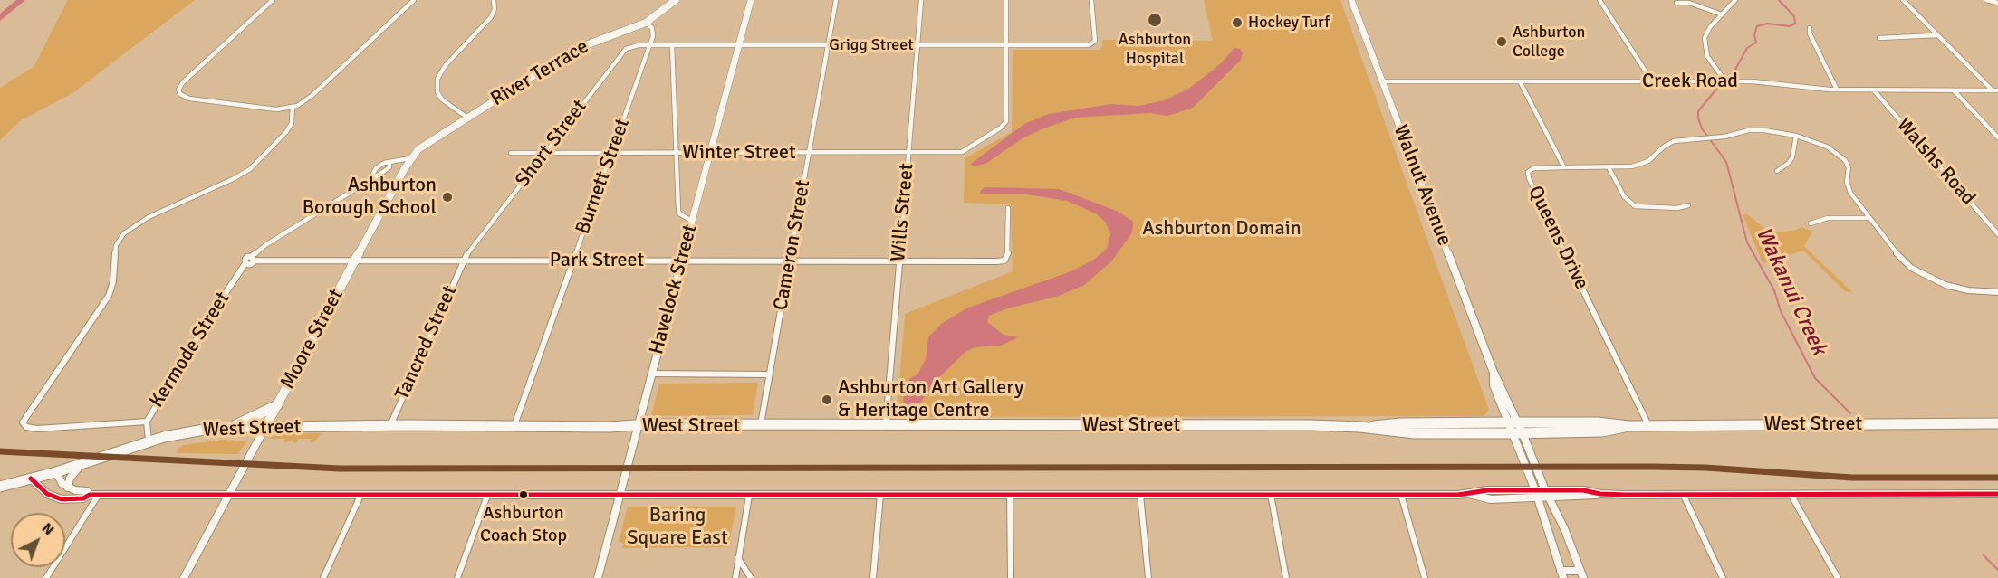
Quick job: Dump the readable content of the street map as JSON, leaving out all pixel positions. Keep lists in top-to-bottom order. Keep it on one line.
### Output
{"streets":{"highway":["West Street"],"main road":["River Terrace","Walnut Avenue","Havelock Street","Moore Street"],"street":["Grigg Street","Creek Road","Short Street","Winter Street","Walshs Road","Burnett Street","Wills Street","Queens Drive","Cameron Street","Park Street","Tancred Street","Kermode Street"]},"crossings":[["Grigg Street","Short Street"],["Grigg Street","Winter Street"],["Grigg Street","Burnett Street"],["Grigg Street","Wills Street"],["Grigg Street","Cameron Street"],["Grigg Street","Havelock Street"],["River Terrace","Moore Street"],["Creek Road","Walshs Road"],["Creek Road","Walnut Avenue"],["Creek Road","Queens Drive"],["Short Street","Winter Street"],["Short Street","Burnett Street"],["Short Street","Park Street"],["Short Street","Tancred Street"],["Winter Street","Burnett Street"],["Winter Street","Wills Street"],["Winter Street","Cameron Street"],["Winter Street","Havelock Street"],["Burnett Street","Park Street"],["Burnett Street","West Street"],["Walnut Avenue","West Street"],["Wills Street","Park Street"],["Wills Street","West Street"],["Queens Drive","West Street"],["Cameron Street","Park Street"],["Cameron Street","West Street"],["Park Street","Havelock Street"],["Park Street","Moore Street"],["Park Street","Tancred Street"],["Park Street","Kermode Street"],["Havelock Street","West Street"],["Moore Street","West Street"],["Tancred Street","West Street"],["Kermode Street","West Street"]],"water":["Wakanui Creek"],"parks":["Ashburton Domain","Baring Square East"],"places":["Ashburton Hospital","Hockey Turf","Ashburton College","Ashburton Borough School","Ashburton Art Gallery & Heritage Centre","Ashburton Coach Stop"],"north":"top right"}
